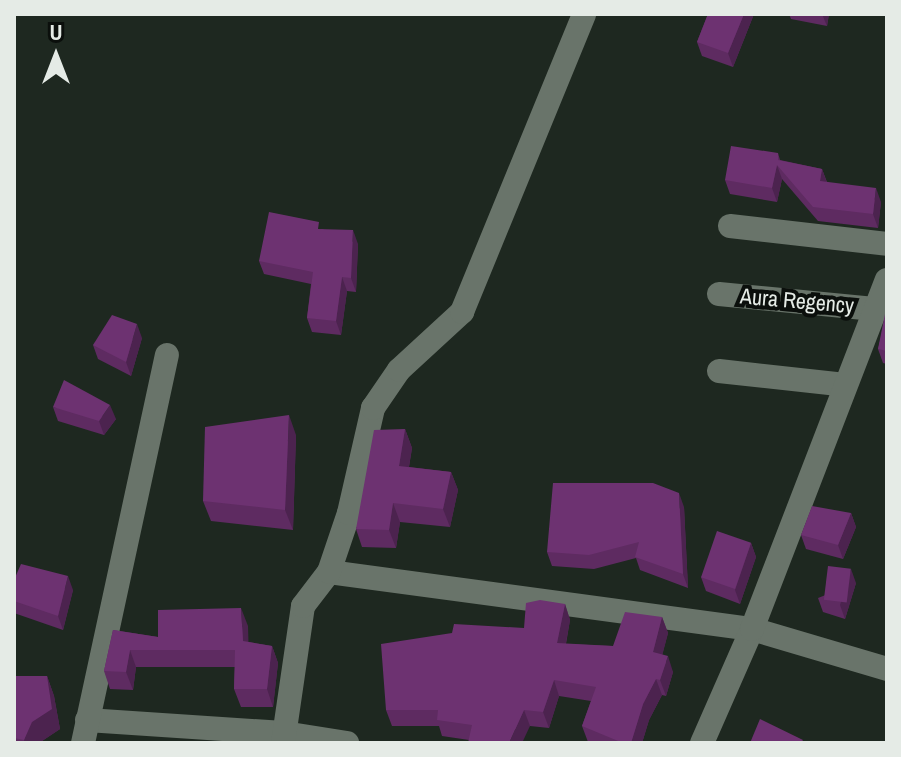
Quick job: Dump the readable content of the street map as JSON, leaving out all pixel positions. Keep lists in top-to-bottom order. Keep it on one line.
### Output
{"streets":{"street":["Aura Regency"]},"north":"top"}
